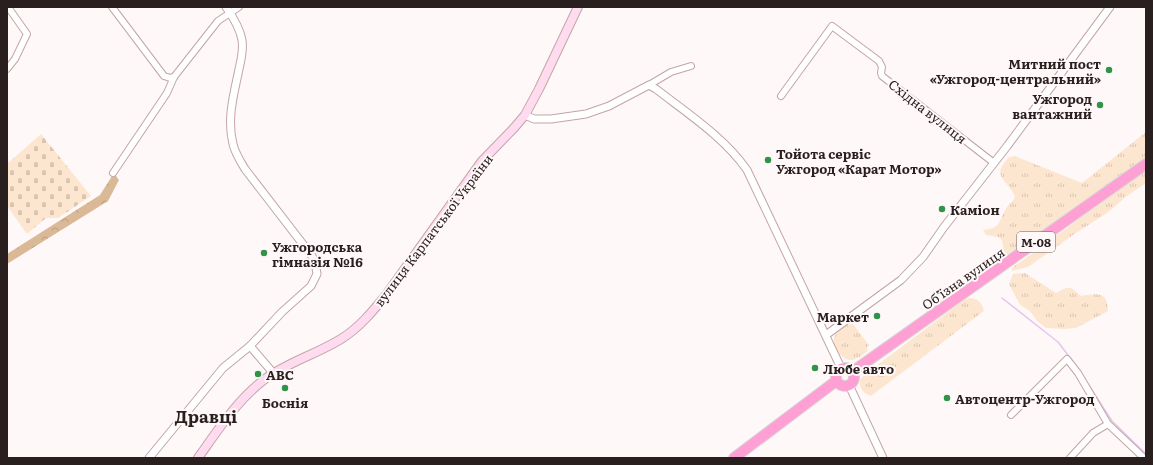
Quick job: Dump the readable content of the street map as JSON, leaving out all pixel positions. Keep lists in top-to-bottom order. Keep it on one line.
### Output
{"streets":{"highway":["М-08","Обʼїзна вулиця"],"main road":["вулиця Карпатської України"],"street":["Східна вулиця"]},"districts":["Дравці"],"places":["Митний пост «Ужгород-центральний»","Ужгород вантажний","Тойота сервіс Ужгород «Карат Мотор»","Каміон","Ужгородська гімназія №16","Маркет","Любе авто","ABC","Боснія","Автоцентр-Ужгород"]}
